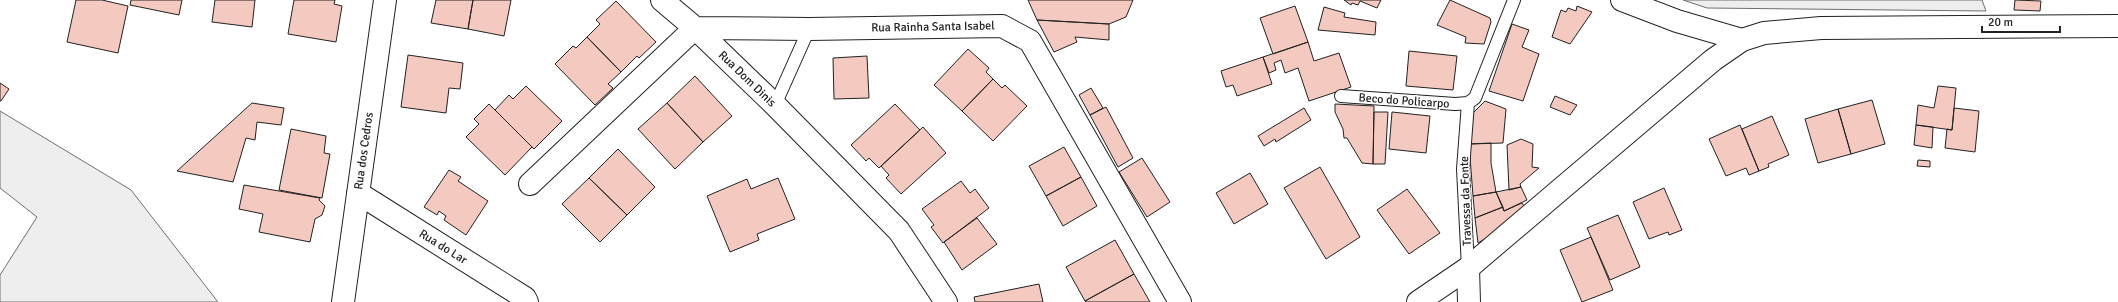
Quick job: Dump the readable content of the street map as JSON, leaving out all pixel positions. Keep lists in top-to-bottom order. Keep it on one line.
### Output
{"streets":{"street":["Rua Rainha Santa Isabel","Rua Dom Dinis","Rua dos Cedros","Rua do Lar"],"lane":["Beco do Policarpo","Travessa da Fonte"]},"crossings":[["Rua Rainha Santa Isabel","Rua Dom Dinis"],["Beco do Policarpo","Travessa da Fonte"],["Rua dos Cedros","Rua do Lar"]],"scale_bar":"20 m"}
